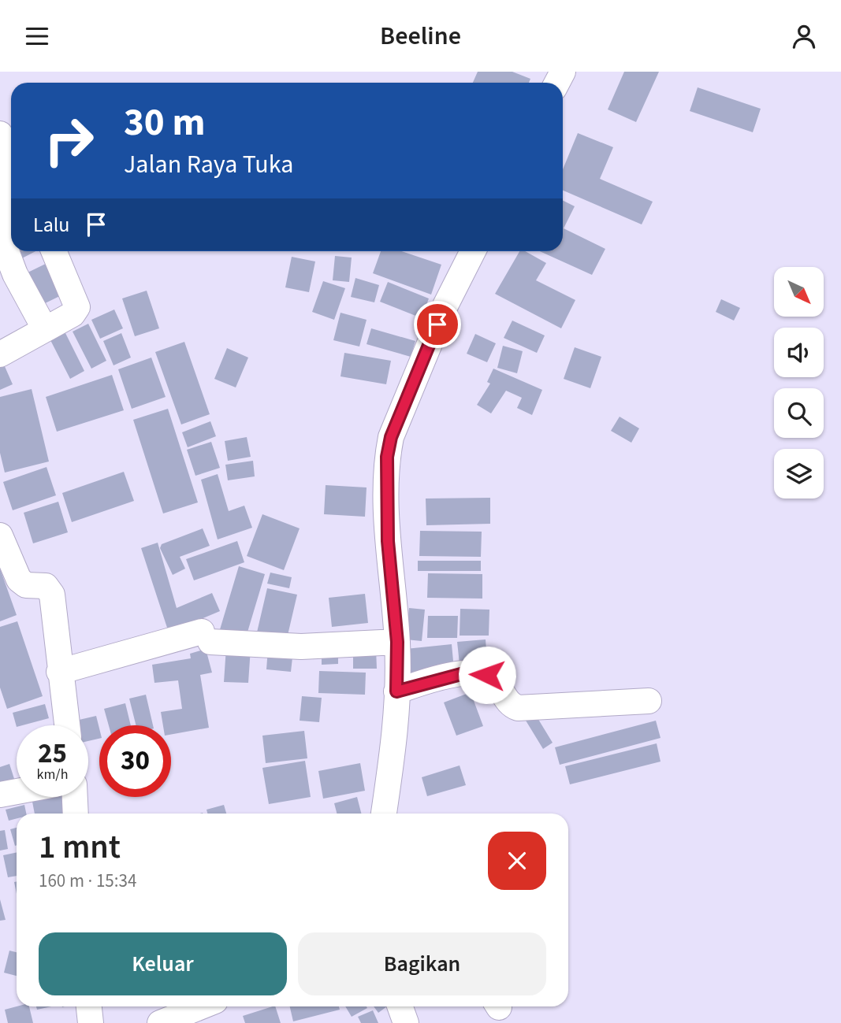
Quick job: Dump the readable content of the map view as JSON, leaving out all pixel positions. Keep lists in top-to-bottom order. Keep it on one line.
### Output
{"north":"bottom right","page":{"header":"Beeline","turn":["30 m","Jalan Raya Tuka"],"then":"Lalu","speed":"25 km/h","limit":"30","heading":["1 mnt","160 m · 15:34"],"buttons":["Keluar","Bagikan"]}}
